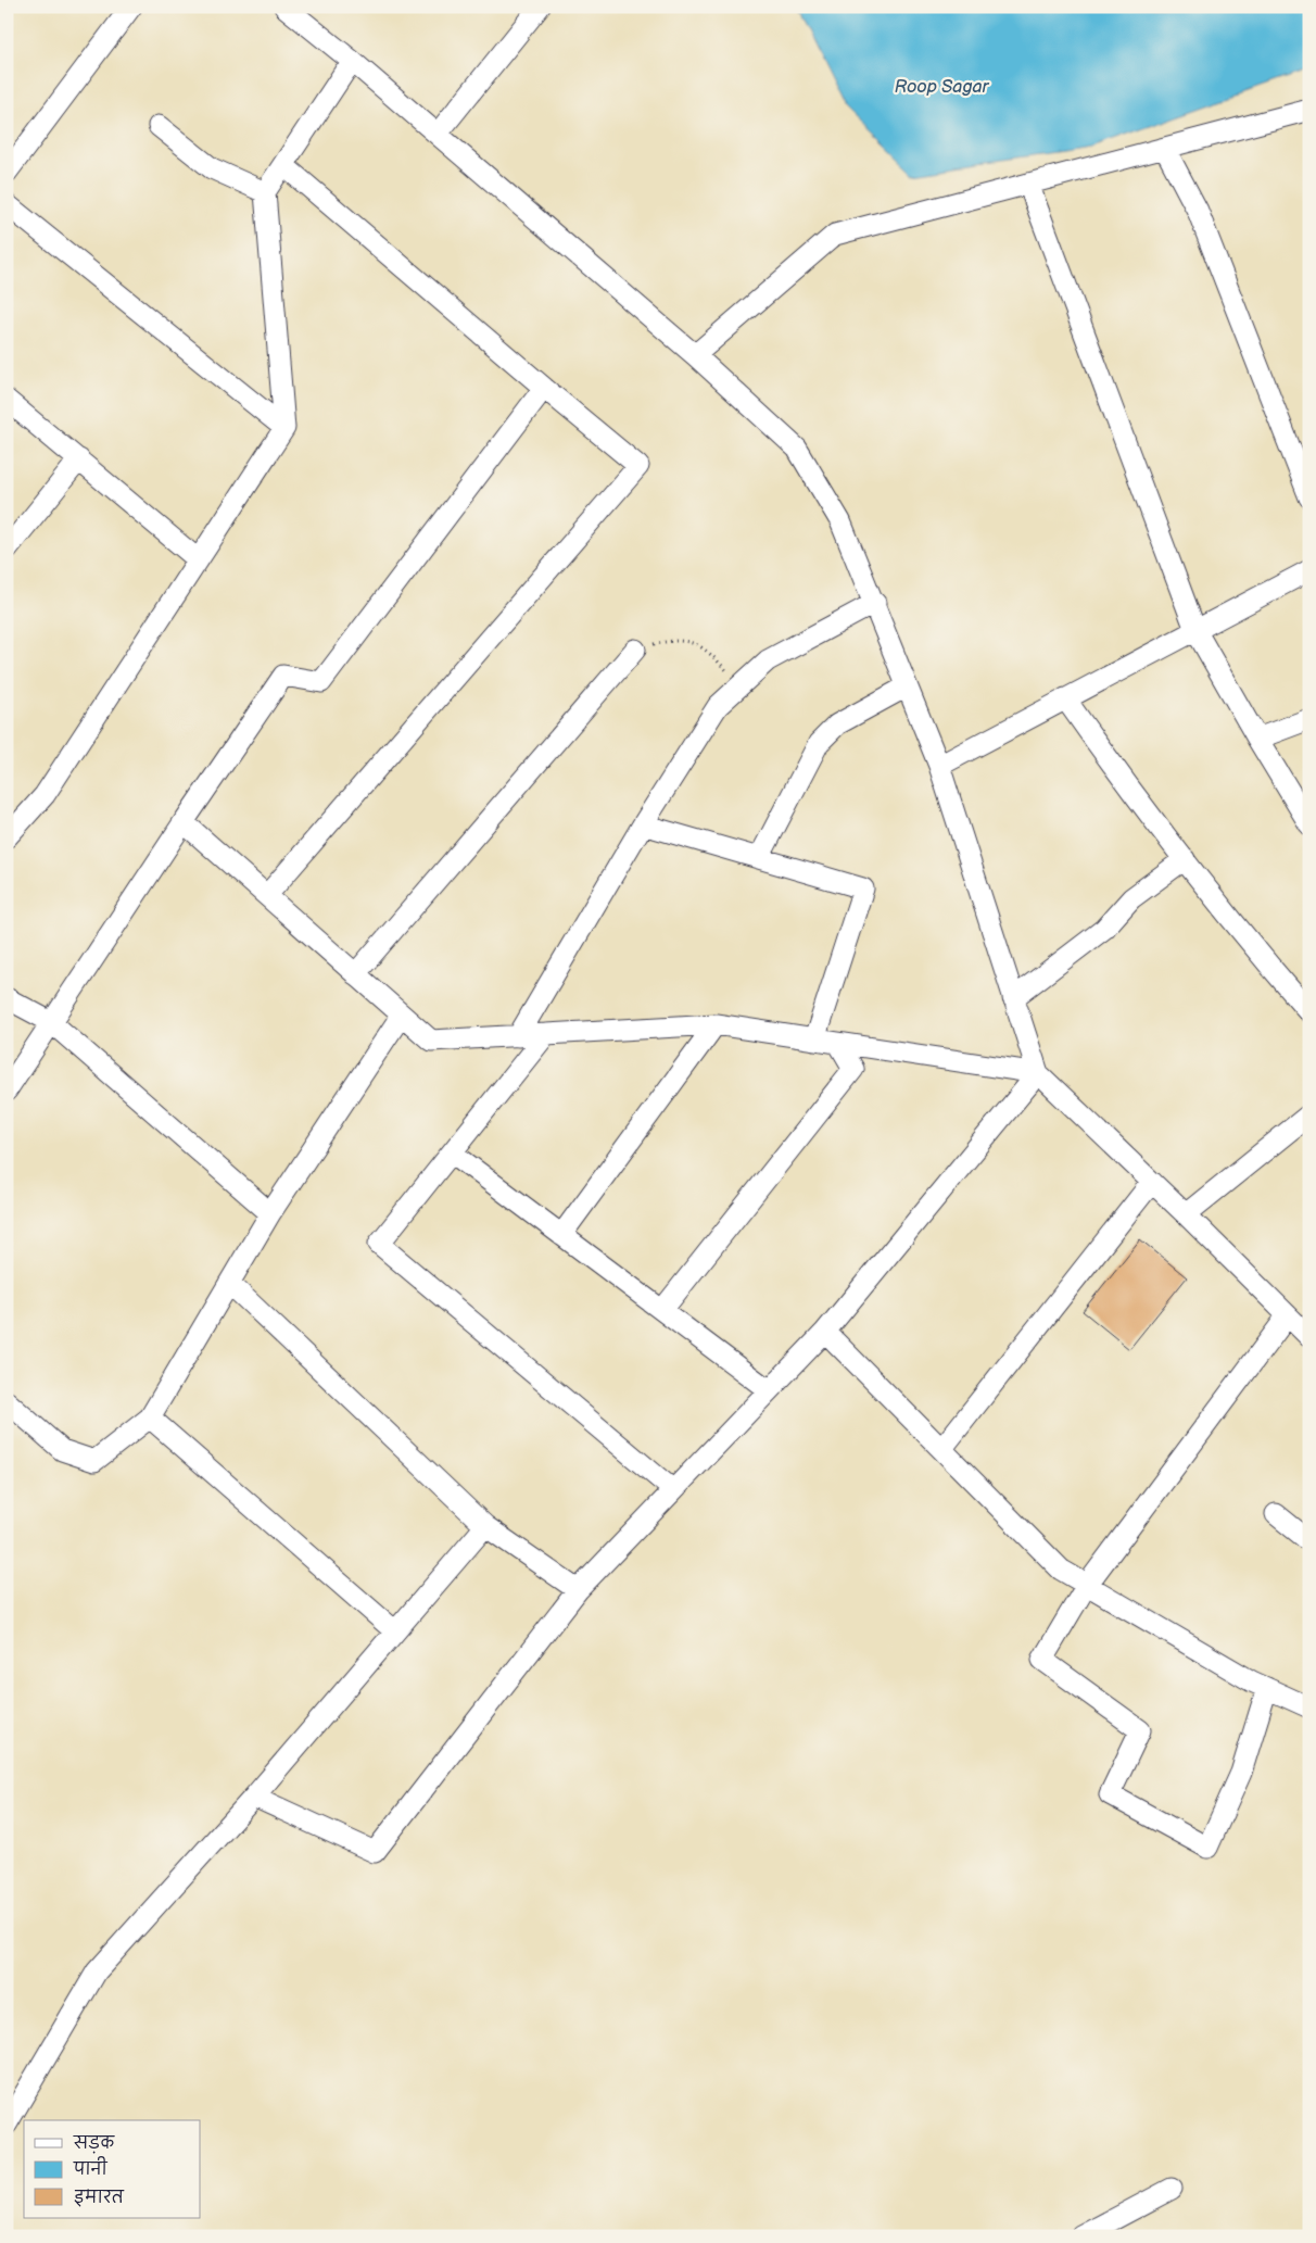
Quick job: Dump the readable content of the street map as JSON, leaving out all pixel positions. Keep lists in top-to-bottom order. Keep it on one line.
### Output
{"water":["Roop Sagar"],"legend":["सड़क","पानी","इमारत"]}
